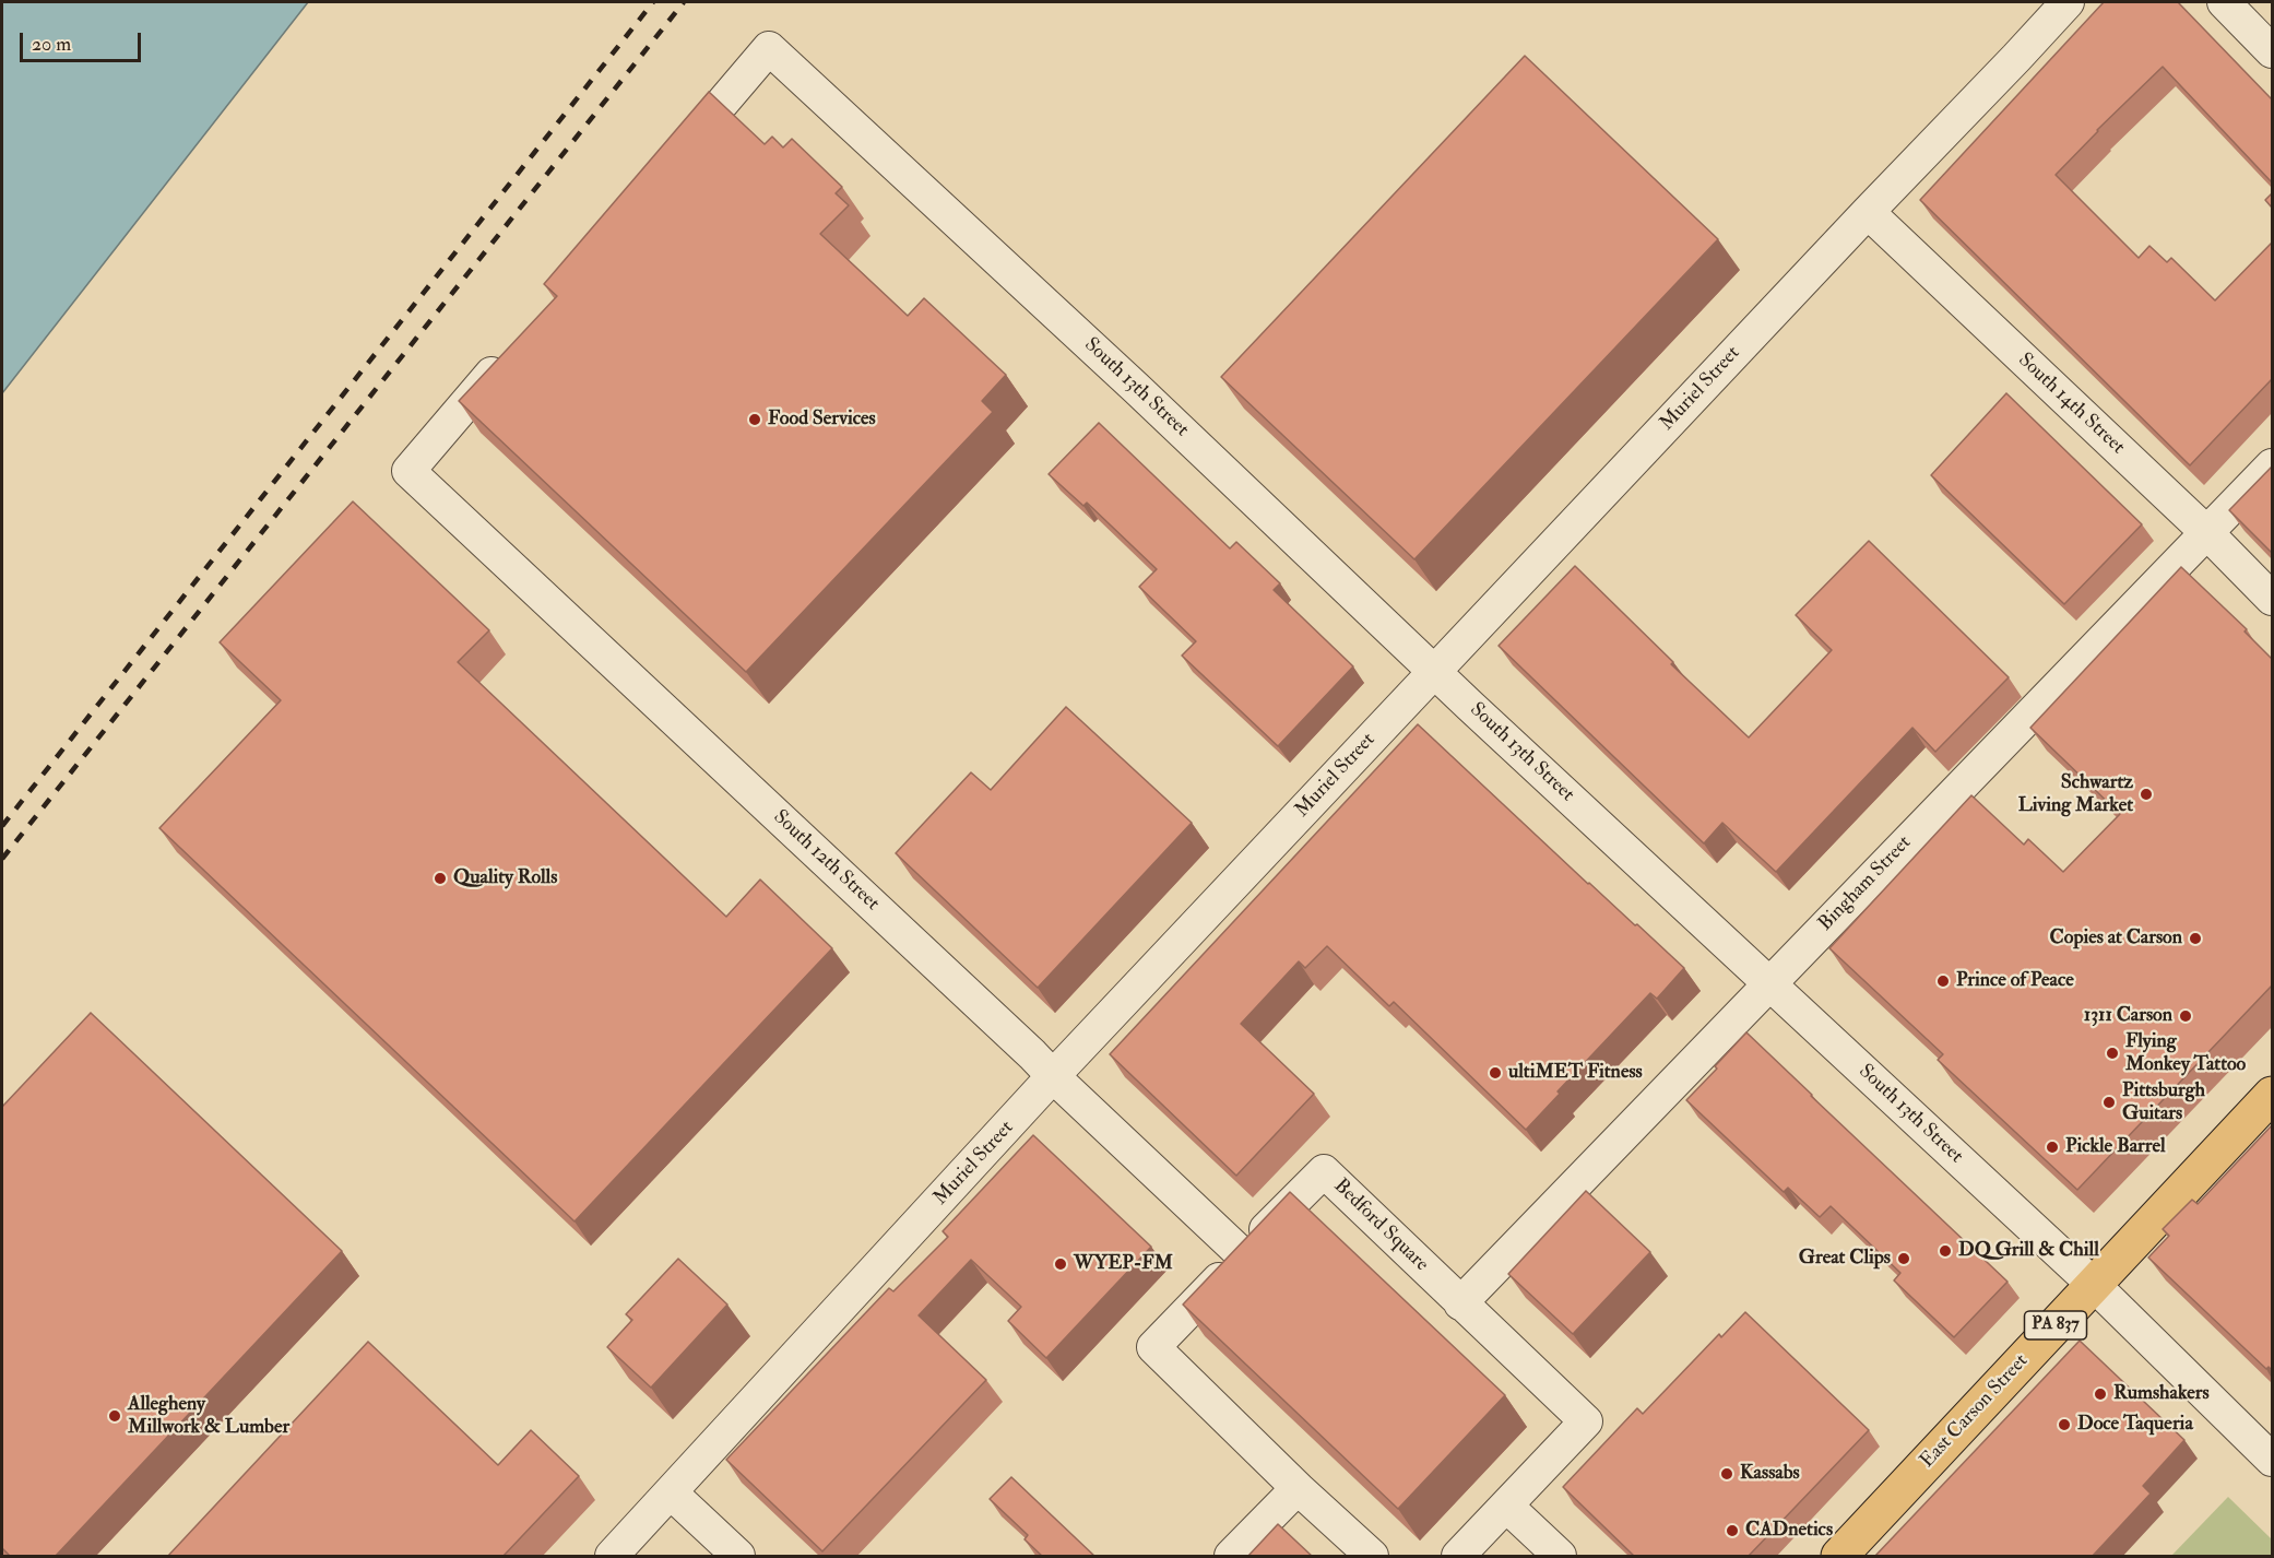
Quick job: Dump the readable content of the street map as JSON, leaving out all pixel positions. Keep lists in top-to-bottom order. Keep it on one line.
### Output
{"streets":{"main road":["PA 837","East Carson Street"],"street":["South 13th Street","Muriel Street","South 14th Street","South 12th Street","Bingham Street","Bedford Square"]},"crossings":[["South 13th Street","Muriel Street"],["South 13th Street","Bingham Street"],["South 13th Street","East Carson Street"],["Muriel Street","South 14th Street"],["Muriel Street","South 12th Street"],["South 14th Street","Bingham Street"],["South 12th Street","Bedford Square"],["Bingham Street","Bedford Square"]],"places":["Food Services","Schwartz Living Market","Quality Rolls","Copies at Carson","Prince of Peace","1311 Carson","Flying Monkey Tattoo","ultiMET Fitness","Pittsburgh Guitars","Pickle Barrel","DQ Grill & Chill","Great Clips","WYEP-FM","Rumshakers","Allegheny Millwork & Lumber","Doce Taqueria","Kassabs","CADnetics"],"scale_bar":"20 m"}
